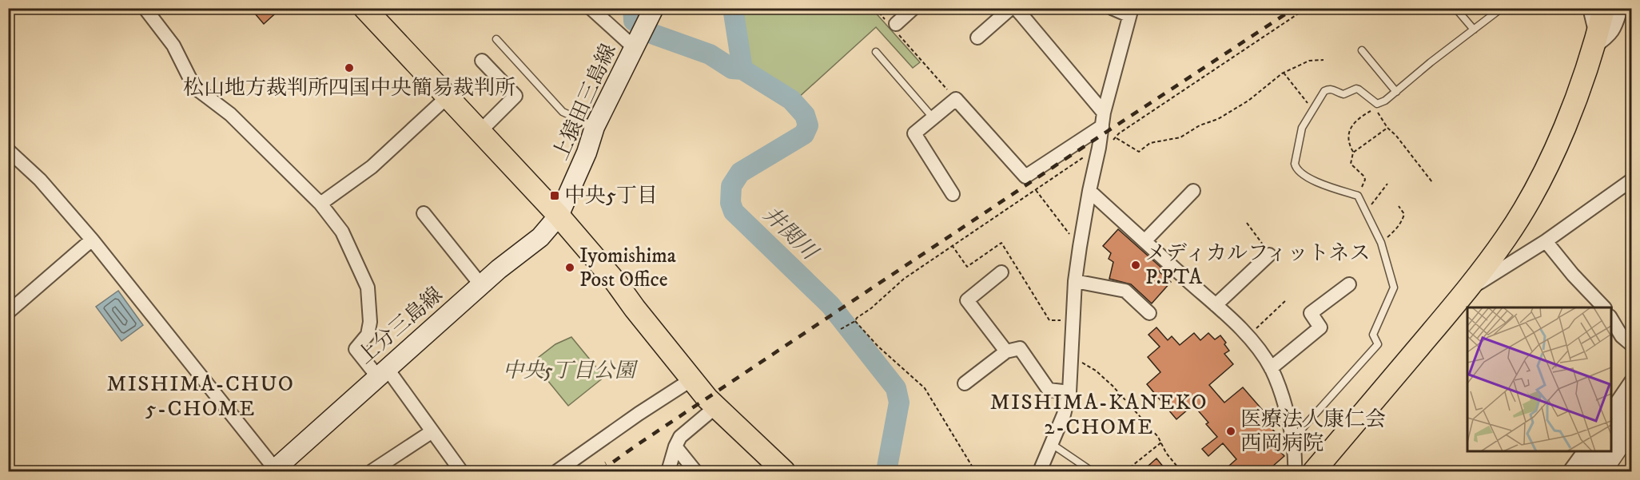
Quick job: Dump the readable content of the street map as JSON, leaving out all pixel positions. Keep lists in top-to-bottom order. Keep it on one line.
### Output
{"streets":{"main road":["上猿田三島線","上分三島線"]},"crossings":[["上猿田三島線","上分三島線"]],"districts":["MISHIMA-CHUO 5-CHOME","MISHIMA-KANEKO 2-CHOME"],"water":["井関川"],"parks":["中央5丁目公園"],"places":{"other":["松山地方裁判所四国中央簡易裁判所","メディカルフィットネス P.PTA","Iyomishima Post Office","医療法人康仁会 西岡病院"],"transit":["中央5丁目"]}}
